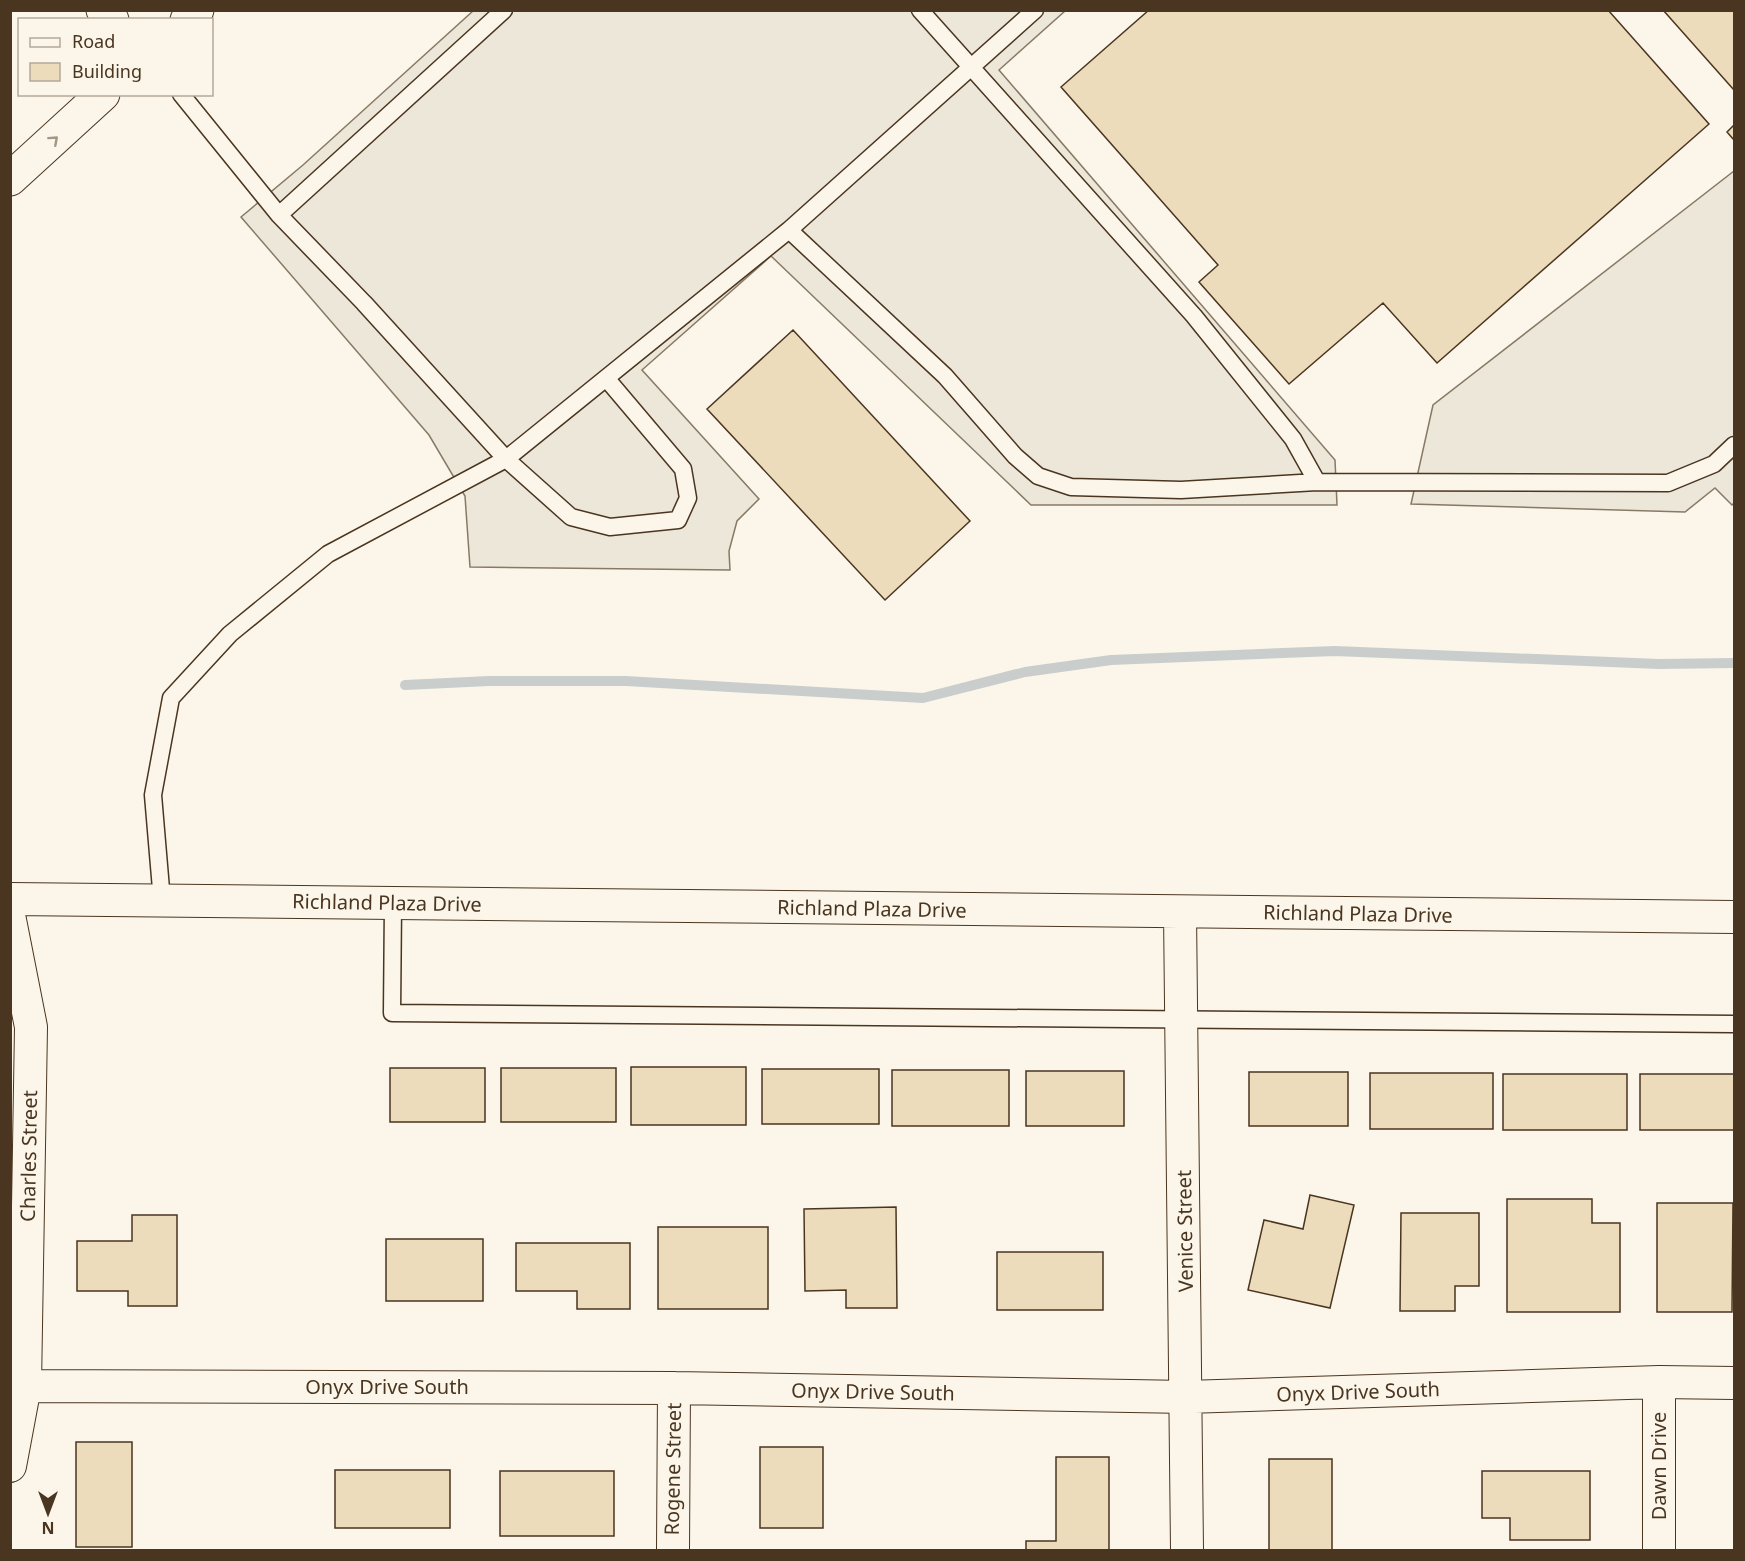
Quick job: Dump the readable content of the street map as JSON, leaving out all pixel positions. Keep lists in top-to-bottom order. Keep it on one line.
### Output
{"streets":{"street":["Richland Plaza Drive","Charles Street","Venice Street","Onyx Drive South","Dawn Drive","Rogene Street"]},"crossings":[["Richland Plaza Drive","Venice Street"],["Charles Street","Onyx Drive South"],["Venice Street","Onyx Drive South"],["Onyx Drive South","Dawn Drive"],["Onyx Drive South","Rogene Street"]],"legend":["Road","Building"],"north":"bottom"}
